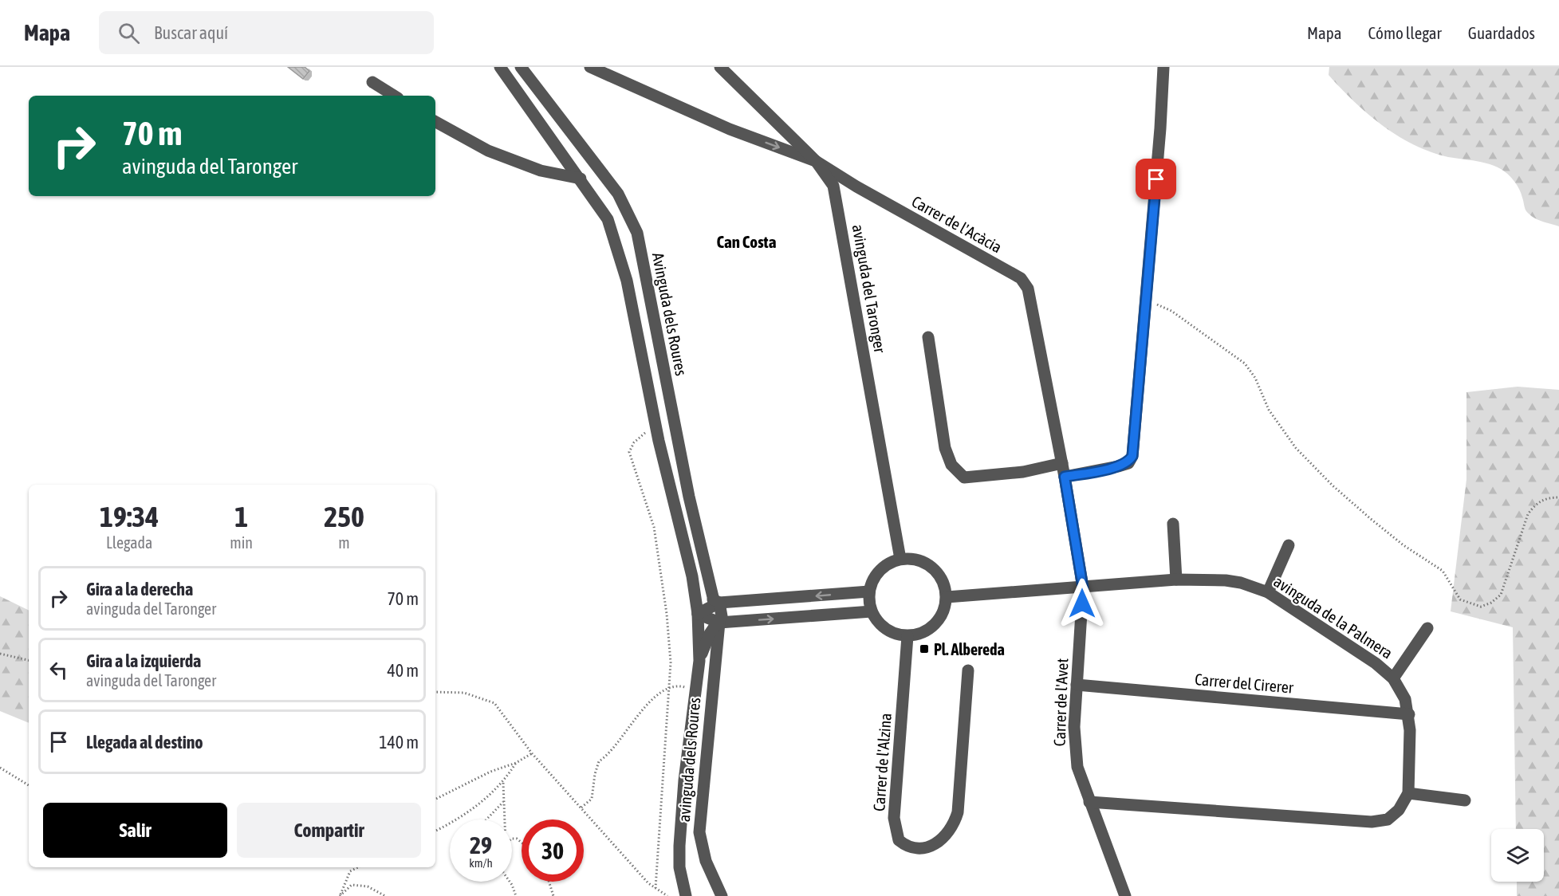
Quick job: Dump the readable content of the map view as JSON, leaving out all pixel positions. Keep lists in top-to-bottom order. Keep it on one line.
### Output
{"streets":{"street":["Carrer de l'Acàcia","avinguda del Taronger","Avinguda dels Roures","avinguda de la Palmera","Carrer del Cirerer","Carrer de l'Avet","avinguda dels Roures","Carrer de l'Alzina"]},"crossings":[["Carrer de l'Acàcia","avinguda del Taronger"],["Carrer de l'Acàcia","avinguda de la Palmera"],["Carrer de l'Acàcia","Carrer de l'Avet"],["avinguda del Taronger","avinguda de la Palmera"],["avinguda del Taronger","Carrer de l'Alzina"],["Avinguda dels Roures","avinguda dels Roures"],["avinguda de la Palmera","Carrer del Cirerer"],["avinguda de la Palmera","Carrer de l'Avet"],["avinguda de la Palmera","Carrer de l'Alzina"],["Carrer del Cirerer","Carrer de l'Avet"]],"districts":["Can Costa"],"places":{"transit":["Pl. Albereda"]},"page":{"header":"Mapa","search":"Buscar aquí","nav":["Mapa","Cómo llegar","Guardados"],"turn":["70 m","avinguda del Taronger"],"eta":["19:34","Llegada","1","min","250","m"],"list":[{"name":"Gira a la derecha","note":"avinguda del Taronger","value":"70 m"},{"name":"Gira a la izquierda","note":"avinguda del Taronger","value":"40 m"},{"name":"Llegada al destino","value":"140 m"}],"buttons":["Salir","Compartir"],"speed":"29 km/h","limit":"30"}}
